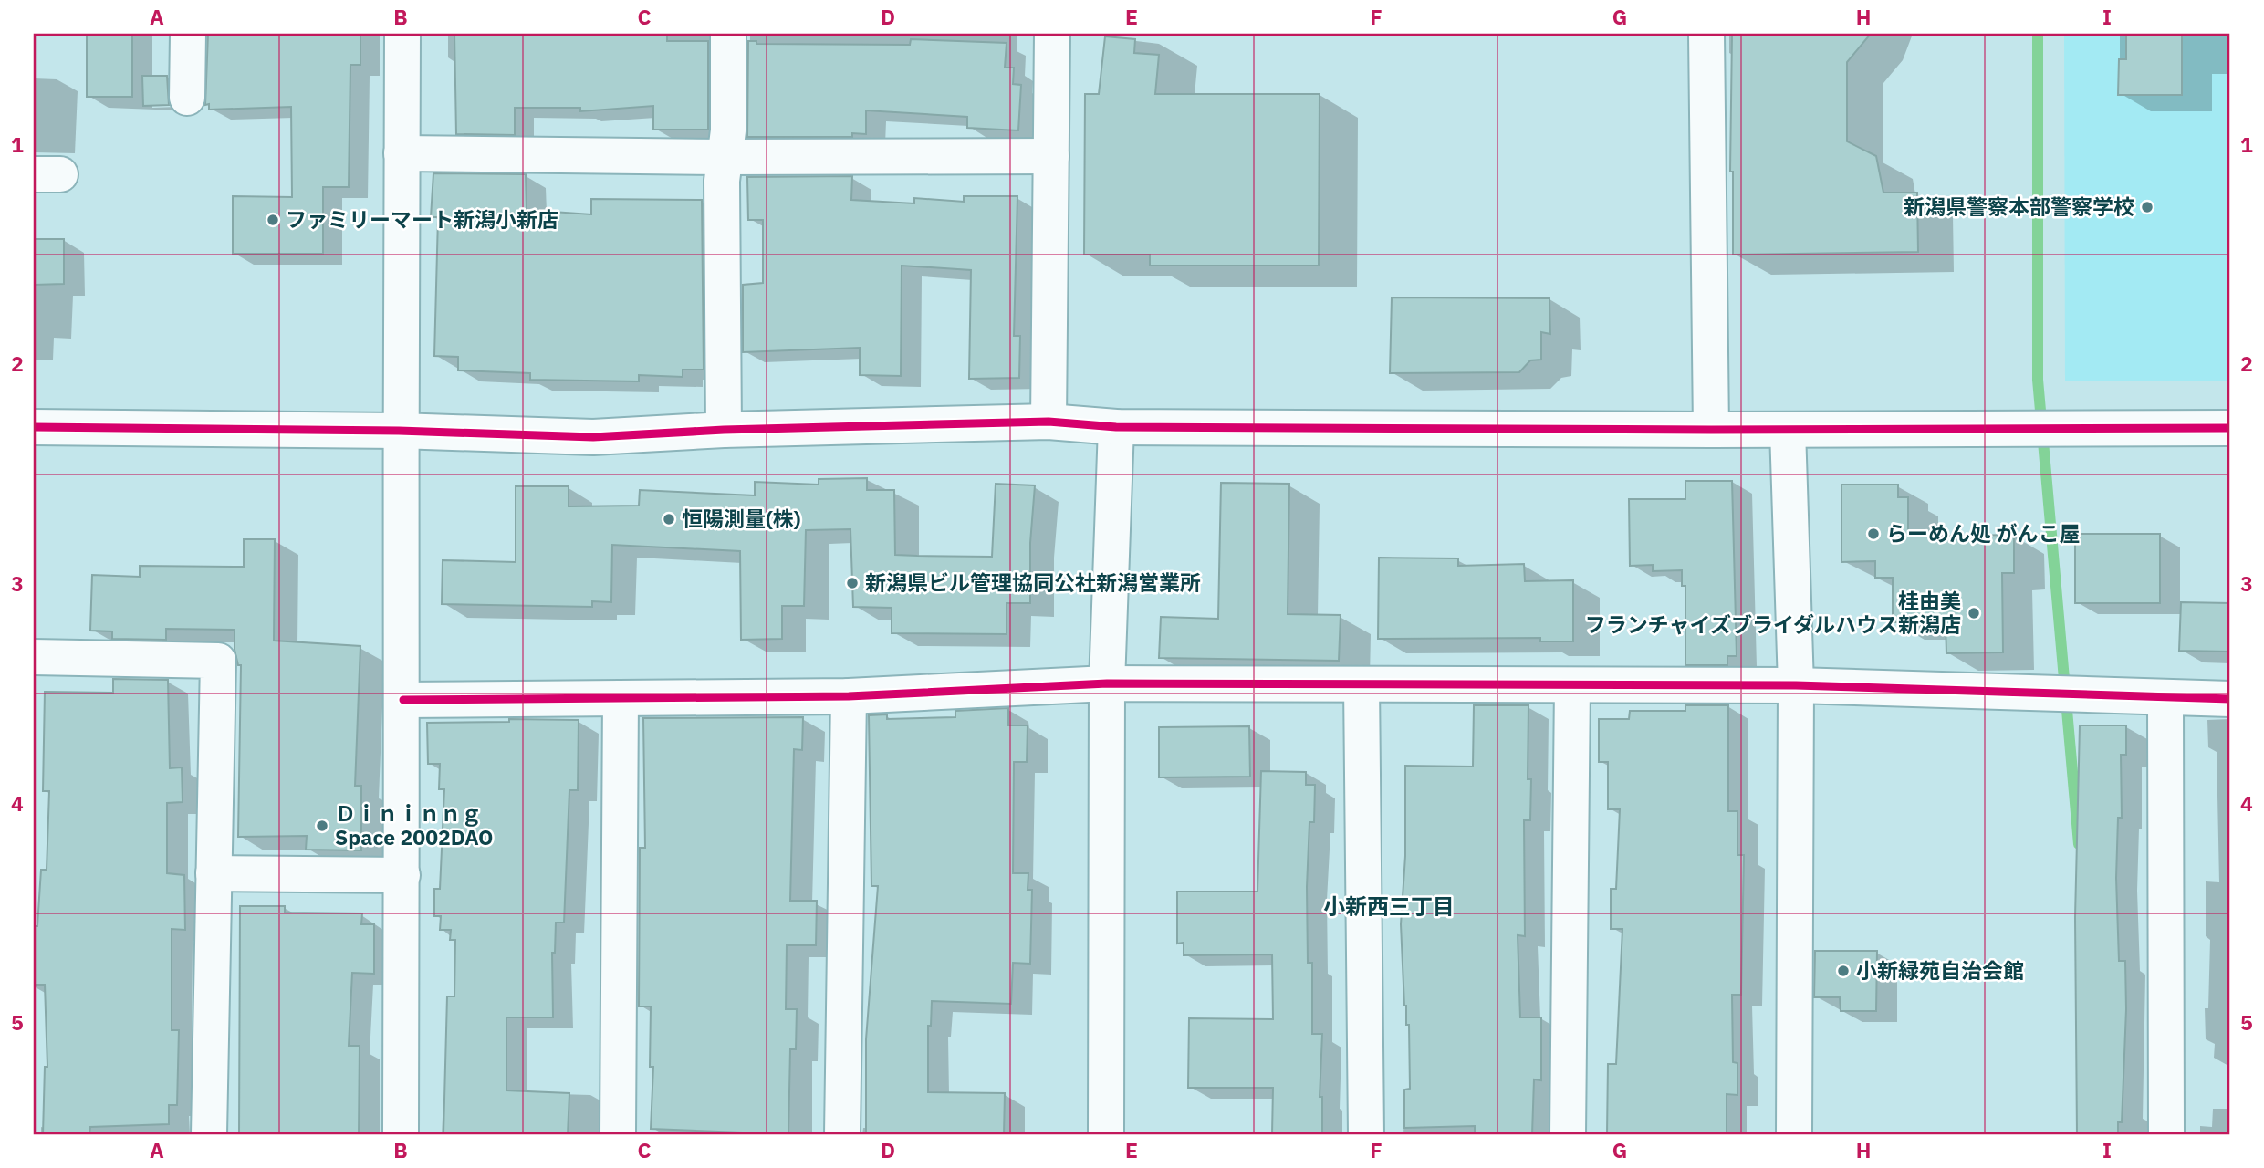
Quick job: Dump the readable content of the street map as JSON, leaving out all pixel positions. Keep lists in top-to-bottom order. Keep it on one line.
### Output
{"districts":["小新西三丁目"],"places":["新潟県警察本部警察学校","ファミリーマート新潟小新店","恒陽測量(株)","らーめん処 がんこ屋","新潟県ビル管理協同公社新潟営業所","桂由美 フランチャイズブライダルハウス新潟店","Ｄｉｎｉｎｎｇ Space 2002DAO","小新緑苑自治会館"],"grid":{"columns":["A","B","C","D","E","F","G","H","I"],"rows":["1","2","3","4","5"]}}
